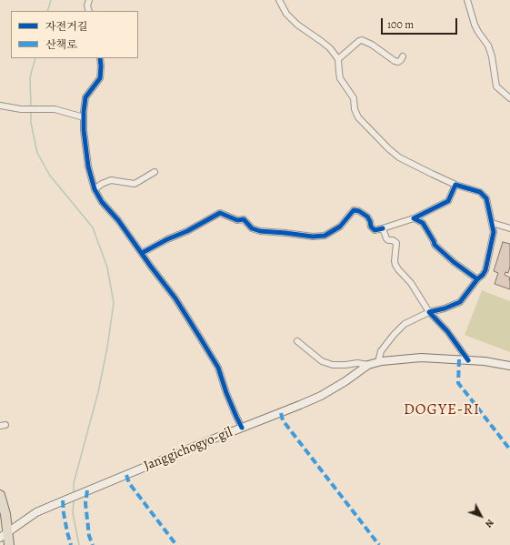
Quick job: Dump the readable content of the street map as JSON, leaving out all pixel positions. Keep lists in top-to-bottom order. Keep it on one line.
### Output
{"streets":{"main road":["Janggichogyo-gil"]},"districts":["DOGYE-RI"],"legend":["자전거길","산책로"],"scale_bar":"100 m","north":"bottom right"}
